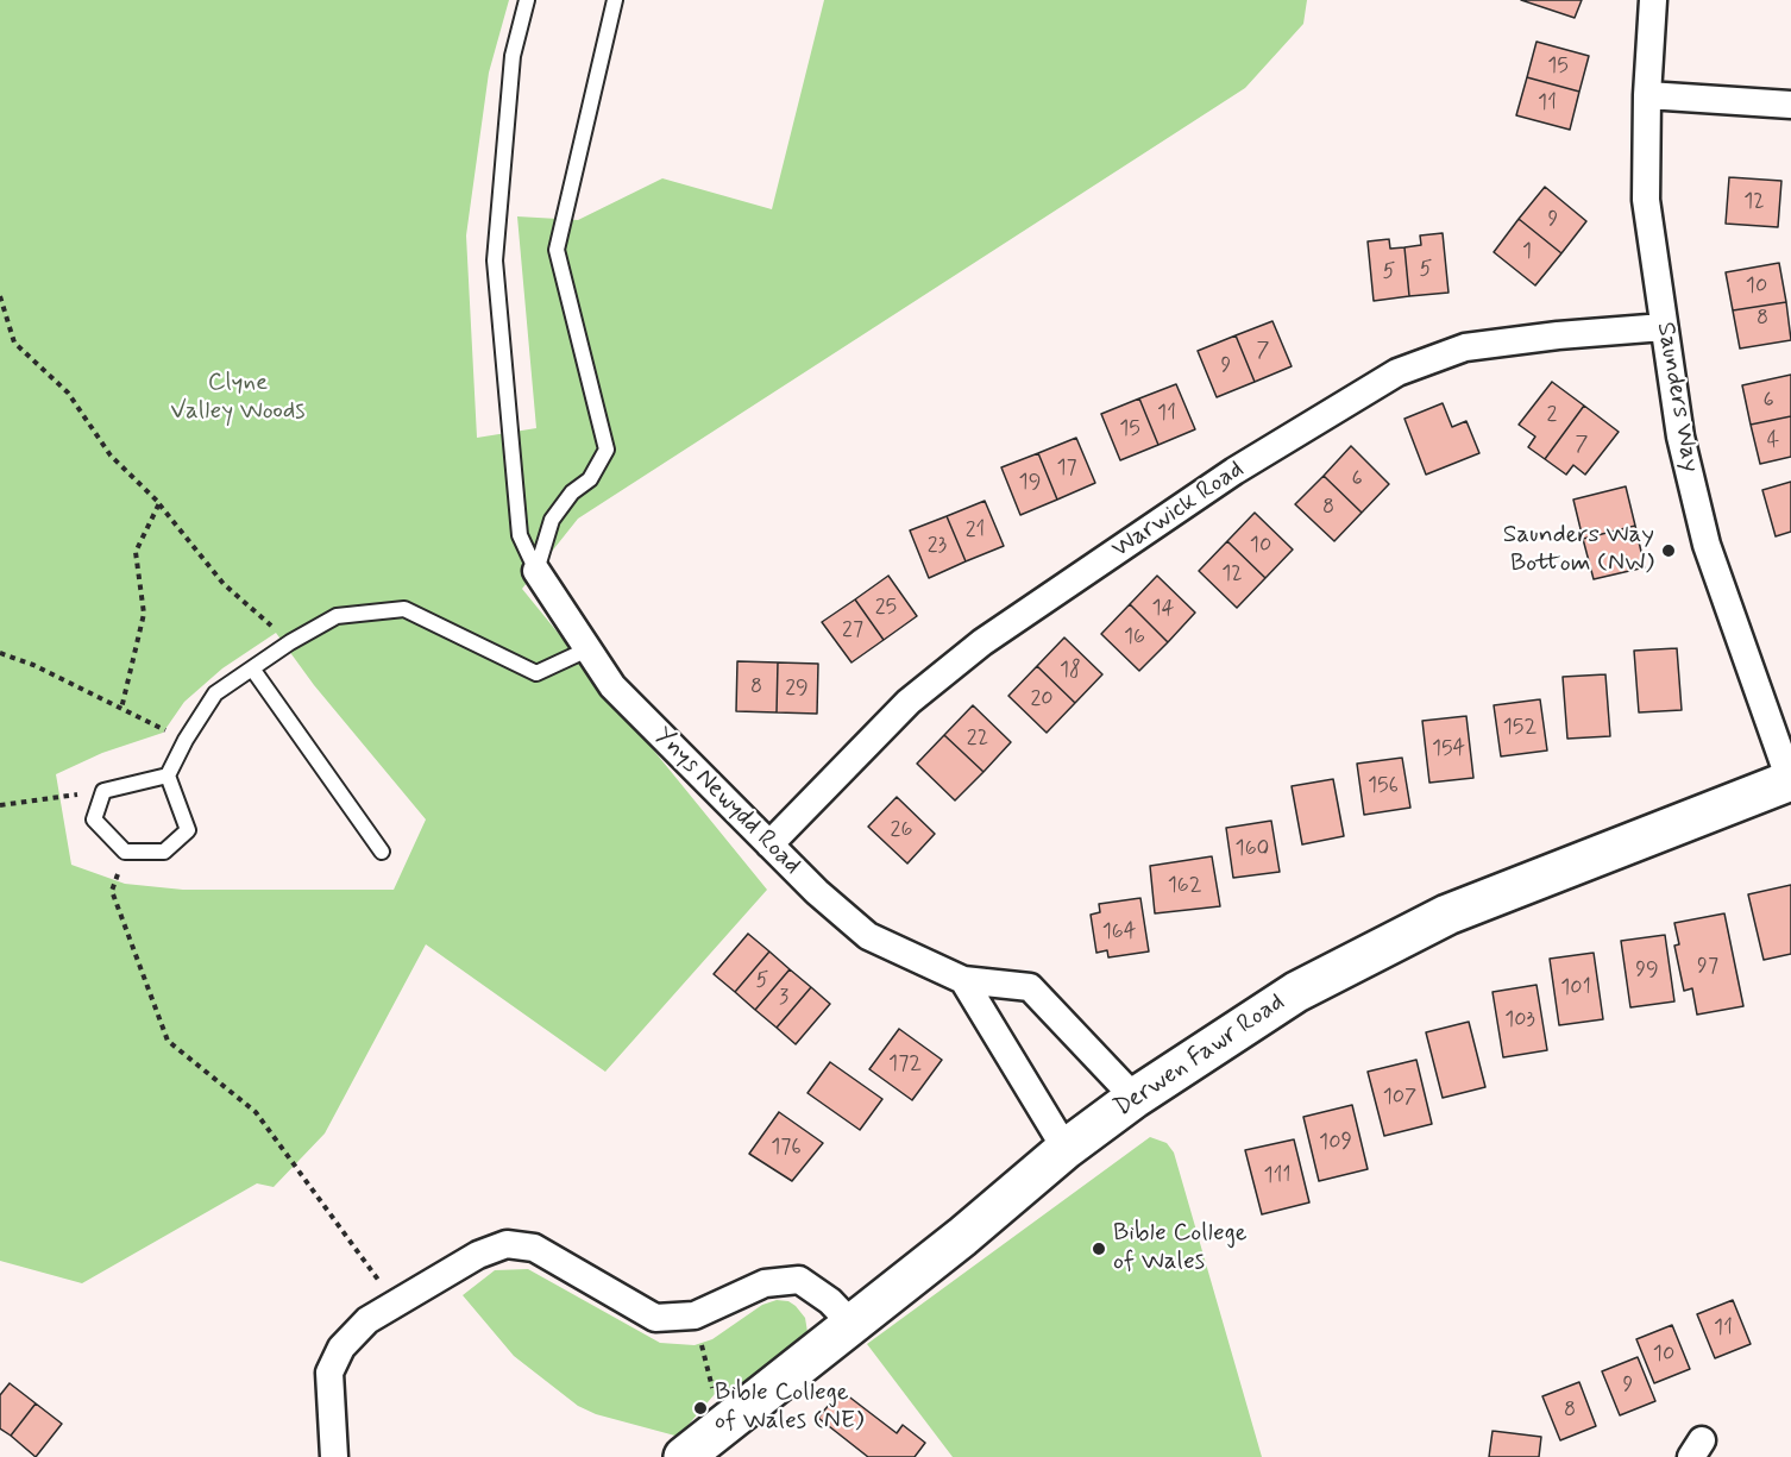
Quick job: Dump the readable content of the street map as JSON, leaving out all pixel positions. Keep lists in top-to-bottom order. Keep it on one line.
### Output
{"streets":{"main road":["Derwen Fawr Road"],"street":["Saunders Way","Warwick Road","Ynys Newydd Road"]},"crossings":[["Saunders Way","Warwick Road"],["Saunders Way","Derwen Fawr Road"],["Warwick Road","Ynys Newydd Road"],["Ynys Newydd Road","Derwen Fawr Road"]],"parks":["Clyne Valley Woods"],"places":["Saunders Way Bottom (NW)","Bible College of Wales","Bible College of Wales (NE)"],"house_numbers":["15","11","12","9","1","5","5","10","8","7","9","6","11","2","15","4","7","17","6","19","8","21","23","10","12","25","14","27","16","18","8","29","20","152","22","154","156","26","160","162","164","97","99","5","101","3","103","172","107","109","176","111","11","10","9","8"]}
